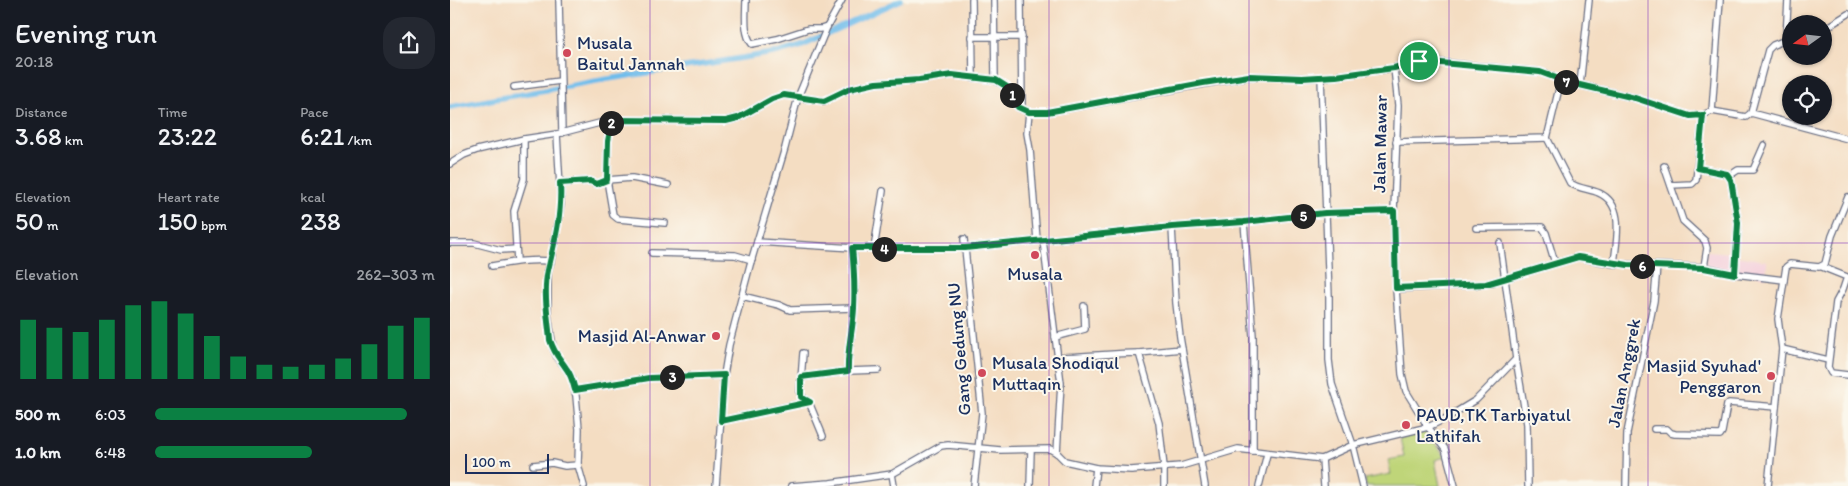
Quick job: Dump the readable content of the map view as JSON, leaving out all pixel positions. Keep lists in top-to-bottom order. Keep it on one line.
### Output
{"streets":{"street":["Jalan Mawar","Gang Gedung NU","Jalan Anggrek"]},"crossings":[["Jalan Mawar","Gang Gedung NU"]],"places":["Musala Baitul Jannah","Musala","Masjid Al-Anwar","Musala Shodiqul Muttaqin","Masjid Syuhad' Penggaron","PAUD,TK Tarbiyatul Lathifah"],"scale_bar":"100 m","north":"left","page":{"heading":["Evening run","20:18"],"pins":["7","1","2","5","4","6","3"],"stats":[["Distance","3.68 km"],["Time","23:22"],["Pace","6:21 /km"],["Elevation","50 m"],["Heart rate","150 bpm"],["kcal","238"]],"chart":["Elevation","262–303 m"],"list":[{"name":"500 m","note":"6:03"},{"name":"1.0 km","note":"6:48"}],"scale":"100 m"}}
